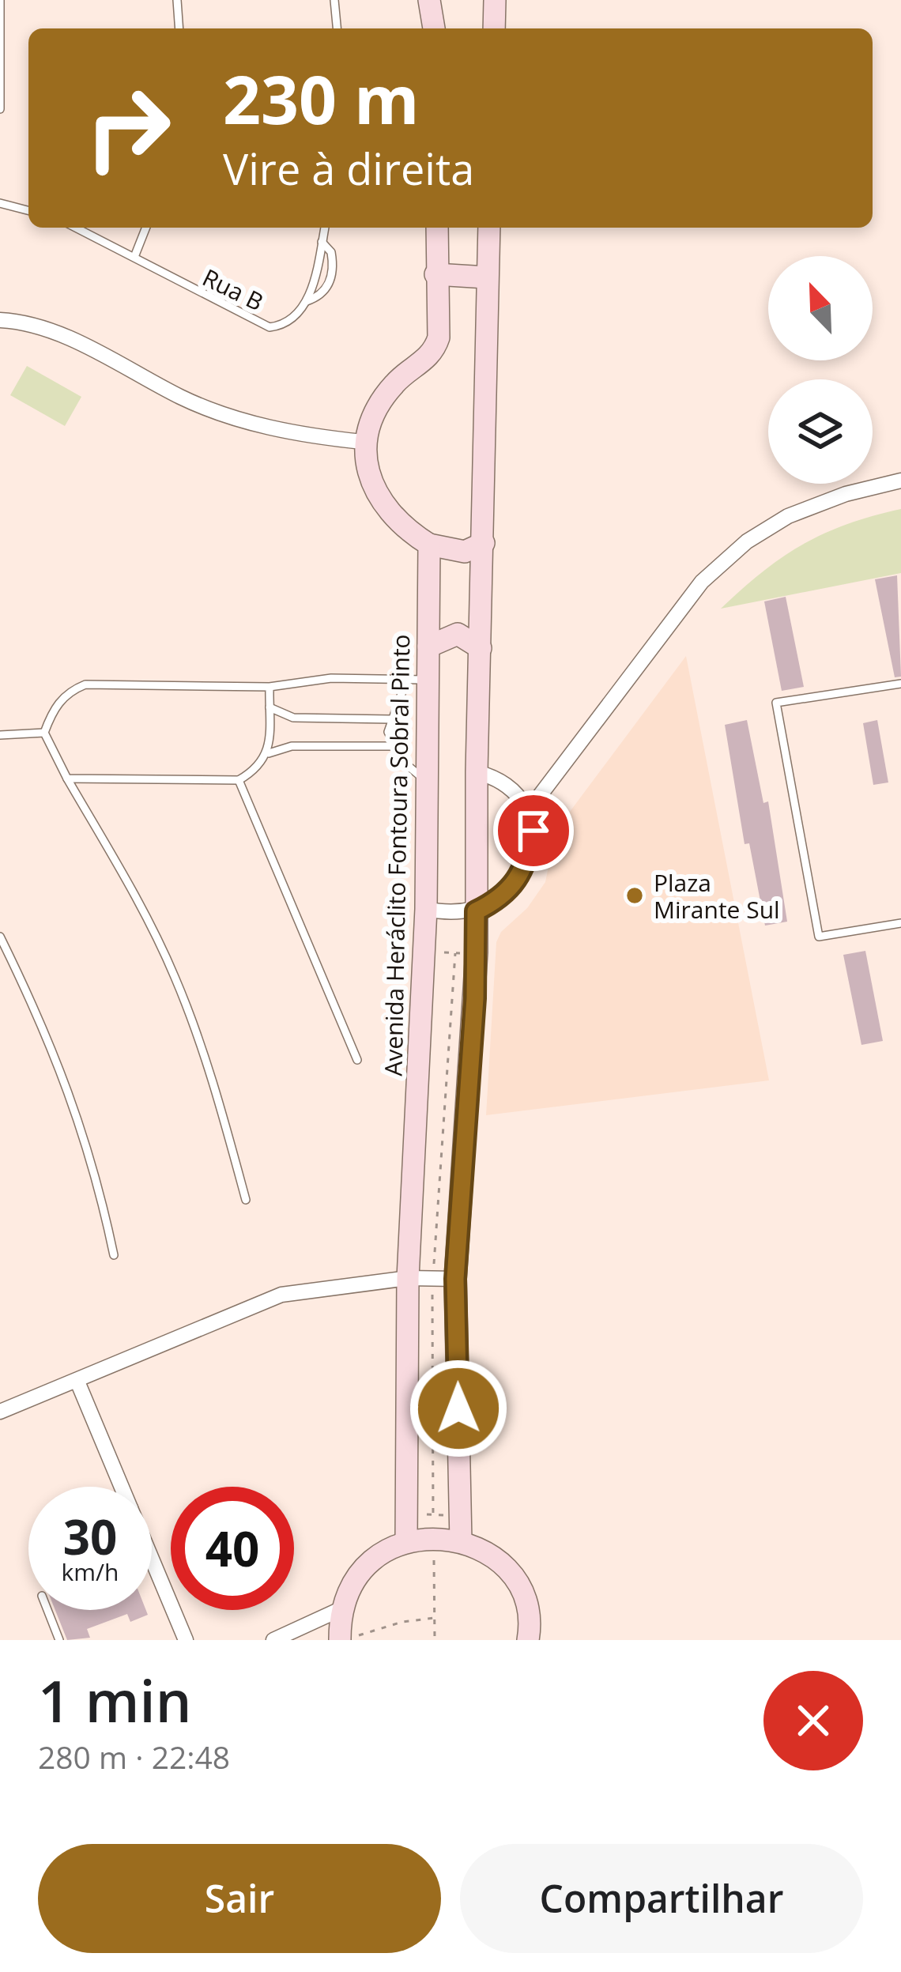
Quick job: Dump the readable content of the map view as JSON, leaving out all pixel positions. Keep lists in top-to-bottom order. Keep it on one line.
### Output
{"streets":{"street":["Avenida Heráclito Fontoura Sobral Pinto"],"lane":["Rua B"]},"places":["Plaza Mirante Sul"],"north":"top left","page":{"turn":["230 m","Vire à direita"],"speed":"30 km/h","limit":"40","heading":["1 min","280 m · 22:48"],"buttons":["Sair","Compartilhar"]}}
